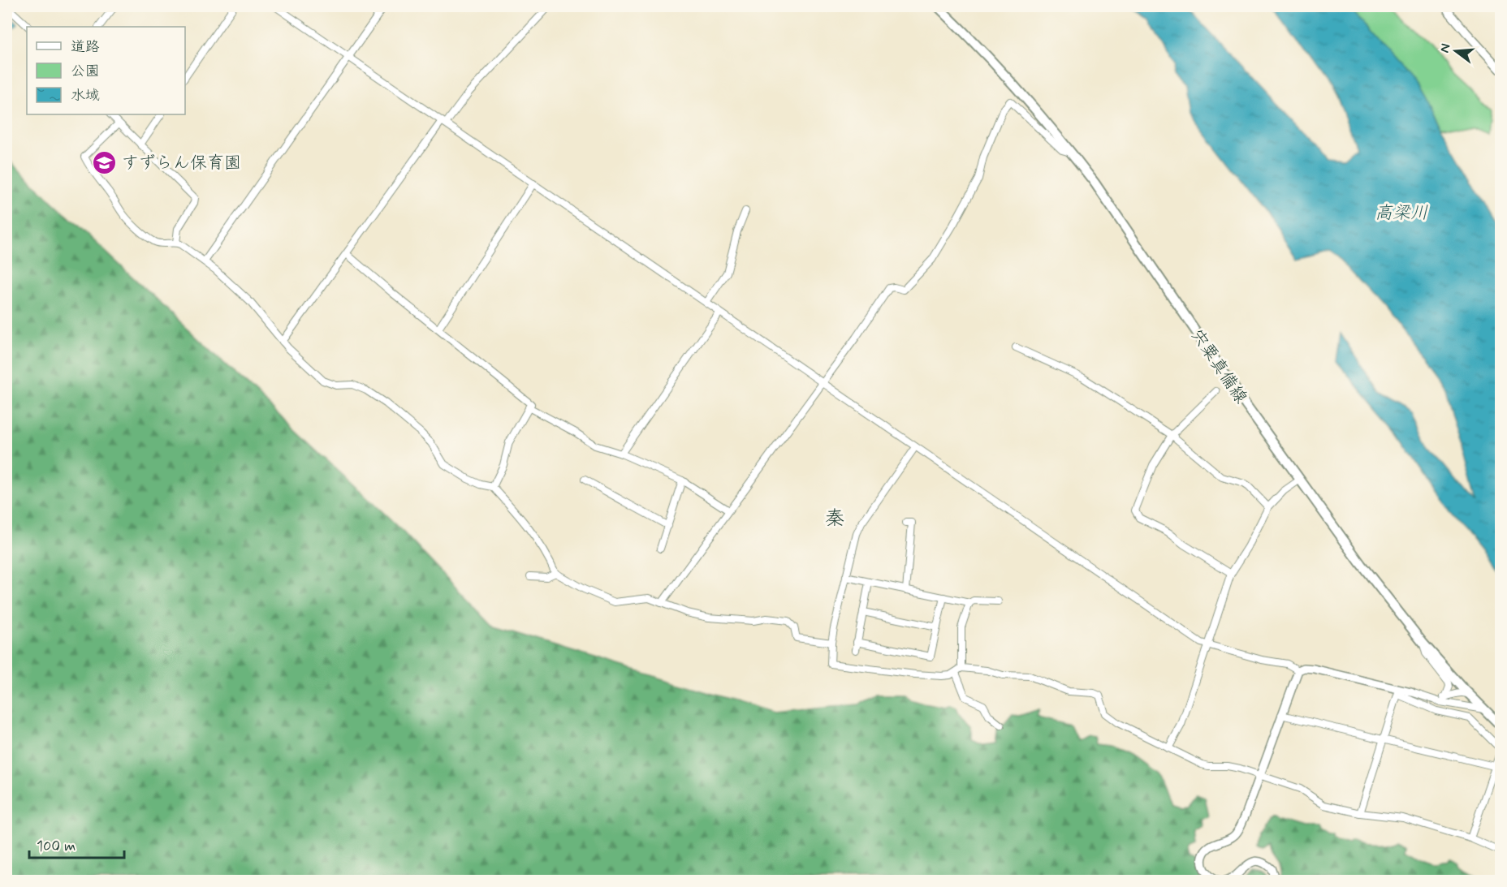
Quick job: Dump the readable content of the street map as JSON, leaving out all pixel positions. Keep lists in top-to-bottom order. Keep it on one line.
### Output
{"streets":{"main road":["宍粟真備線"]},"districts":["秦"],"water":["高梁川"],"places":{"school or university":["すずらん保育園"]},"legend":["道路","公園","水域"],"scale_bar":"100 m","north":"left"}
